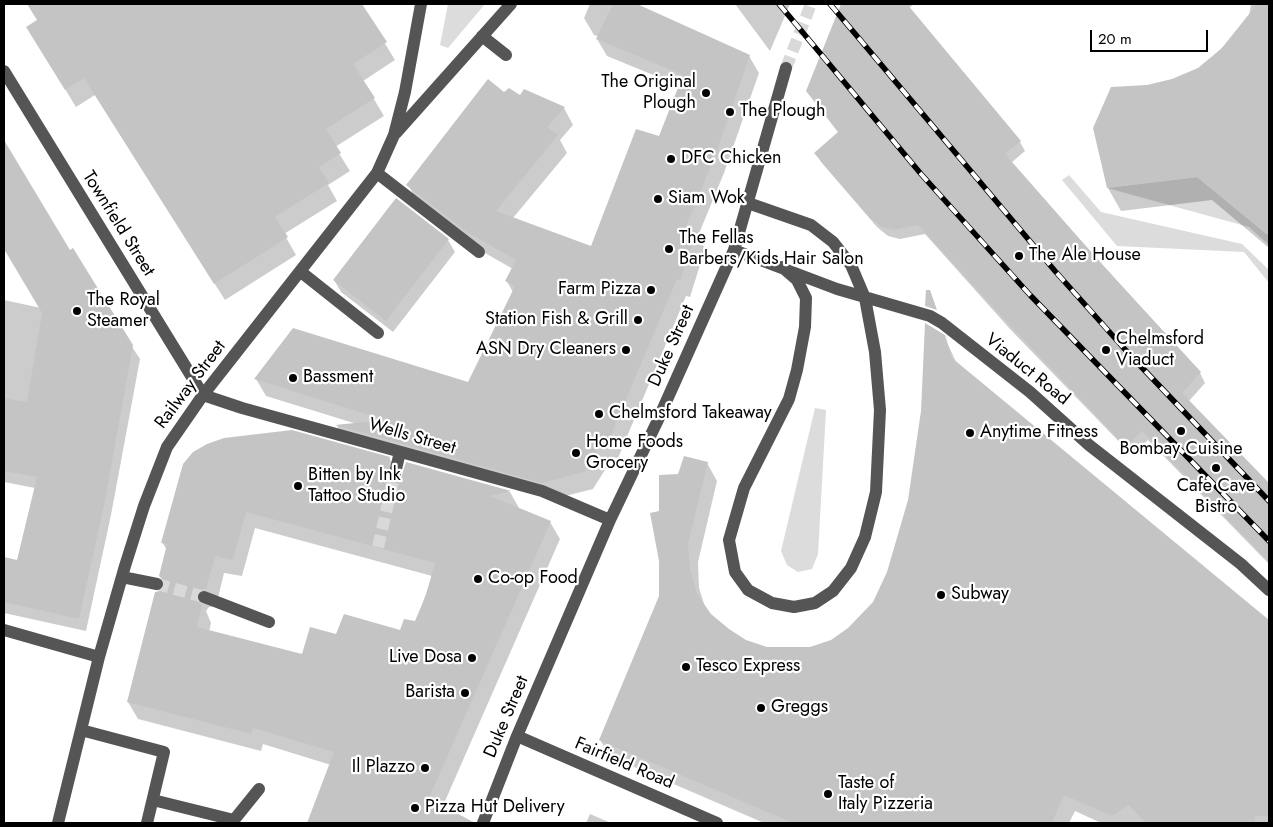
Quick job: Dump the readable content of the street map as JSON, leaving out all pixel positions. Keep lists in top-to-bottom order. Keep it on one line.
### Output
{"streets":{"street":["Townfield Street","Duke Street","Viaduct Road","Railway Street","Wells Street","Fairfield Road"]},"crossings":[["Townfield Street","Railway Street"],["Townfield Street","Wells Street"],["Duke Street","Viaduct Road"],["Duke Street","Wells Street"],["Duke Street","Fairfield Road"],["Railway Street","Wells Street"]],"places":["The Original Plough","The Plough","DFC Chicken","Siam Wok","The Fellas Barbers/Kids Hair Salon","The Ale House","Farm Pizza","The Royal Steamer","Station Fish & Grill","ASN Dry Cleaners","Chelmsford Viaduct","Bassment","Chelmsford Takeaway","Bombay Cuisine","Anytime Fitness","Home Foods Grocery","Cafe Cave Bistro","Bitten by Ink Tattoo Studio","Co-op Food","Subway","Live Dosa","Tesco Express","Barista","Greggs","Il Plazzo","Taste of Italy Pizzeria","Pizza Hut Delivery"],"scale_bar":"20 m"}
